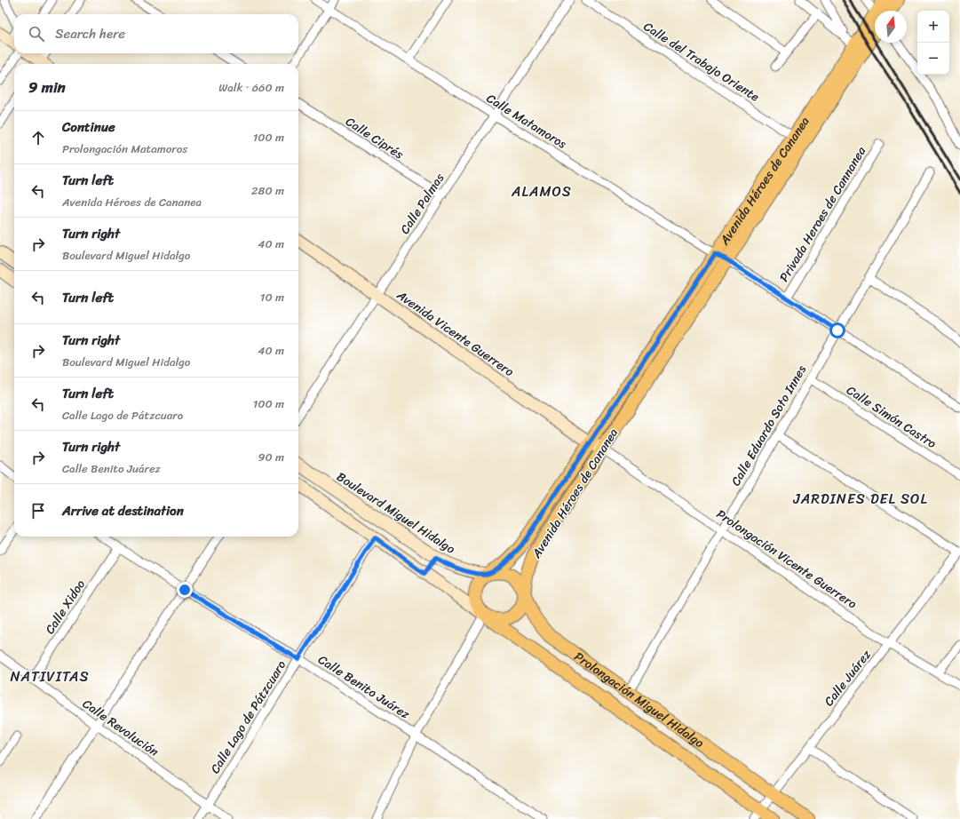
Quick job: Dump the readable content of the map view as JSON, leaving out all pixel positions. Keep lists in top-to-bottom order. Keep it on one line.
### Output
{"streets":{"main road":["Avenida Héroes de Cananea","Prolongación Miguel Hidalgo"],"street":["Calle del Trabajo Oriente","Calle Matamoros","Calle Ciprés","Calle Palmas","Privada Heroes de Cannanea","Avenida Vicente Guerrero","Calle Simón Castro","Calle Eduardo Soto Innes","Boulevard Miguel Hidalgo","Prolongación Vicente Guerrero","Calle Xidoo","Calle Juárez","Calle Benito Juárez","Calle Lago de Pátzcuaro","Calle Revolución"]},"crossings":[["Calle del Trabajo Oriente","Avenida Héroes de Cananea"],["Calle Matamoros","Avenida Héroes de Cananea"],["Calle Matamoros","Calle Palmas"],["Calle Matamoros","Privada Heroes de Cannanea"],["Calle Matamoros","Calle Eduardo Soto Innes"],["Calle Ciprés","Calle Palmas"],["Avenida Héroes de Cananea","Avenida Vicente Guerrero"],["Avenida Héroes de Cananea","Boulevard Miguel Hidalgo"],["Avenida Héroes de Cananea","Prolongación Vicente Guerrero"],["Avenida Héroes de Cananea","Prolongación Miguel Hidalgo"],["Calle Palmas","Avenida Vicente Guerrero"],["Avenida Vicente Guerrero","Prolongación Vicente Guerrero"],["Calle Simón Castro","Calle Eduardo Soto Innes"],["Calle Eduardo Soto Innes","Prolongación Vicente Guerrero"],["Calle Eduardo Soto Innes","Prolongación Miguel Hidalgo"],["Boulevard Miguel Hidalgo","Prolongación Miguel Hidalgo"],["Prolongación Vicente Guerrero","Calle Juárez"],["Calle Xidoo","Calle Benito Juárez"],["Calle Xidoo","Calle Revolución"],["Calle Juárez","Prolongación Miguel Hidalgo"],["Calle Benito Juárez","Calle Lago de Pátzcuaro"],["Calle Lago de Pátzcuaro","Calle Revolución"]],"districts":["ALAMOS","JARDINES DEL SOL","NATIVITAS"],"north":"top","page":{"map_buttons":["+","−"],"search":"Search here","heading":["9 min","Walk · 660 m"],"list":[["Continue","Prolongación Matamoros","100 m"],["Turn left","Avenida Héroes de Cananea","280 m"],["Turn right","Boulevard Miguel Hidalgo","40 m"],["Turn left","10 m"],["Turn right","Boulevard Miguel Hidalgo","40 m"],["Turn left","Calle Lago de Pátzcuaro","100 m"],["Turn right","Calle Benito Juárez","90 m"],"Arrive at destination"]}}
